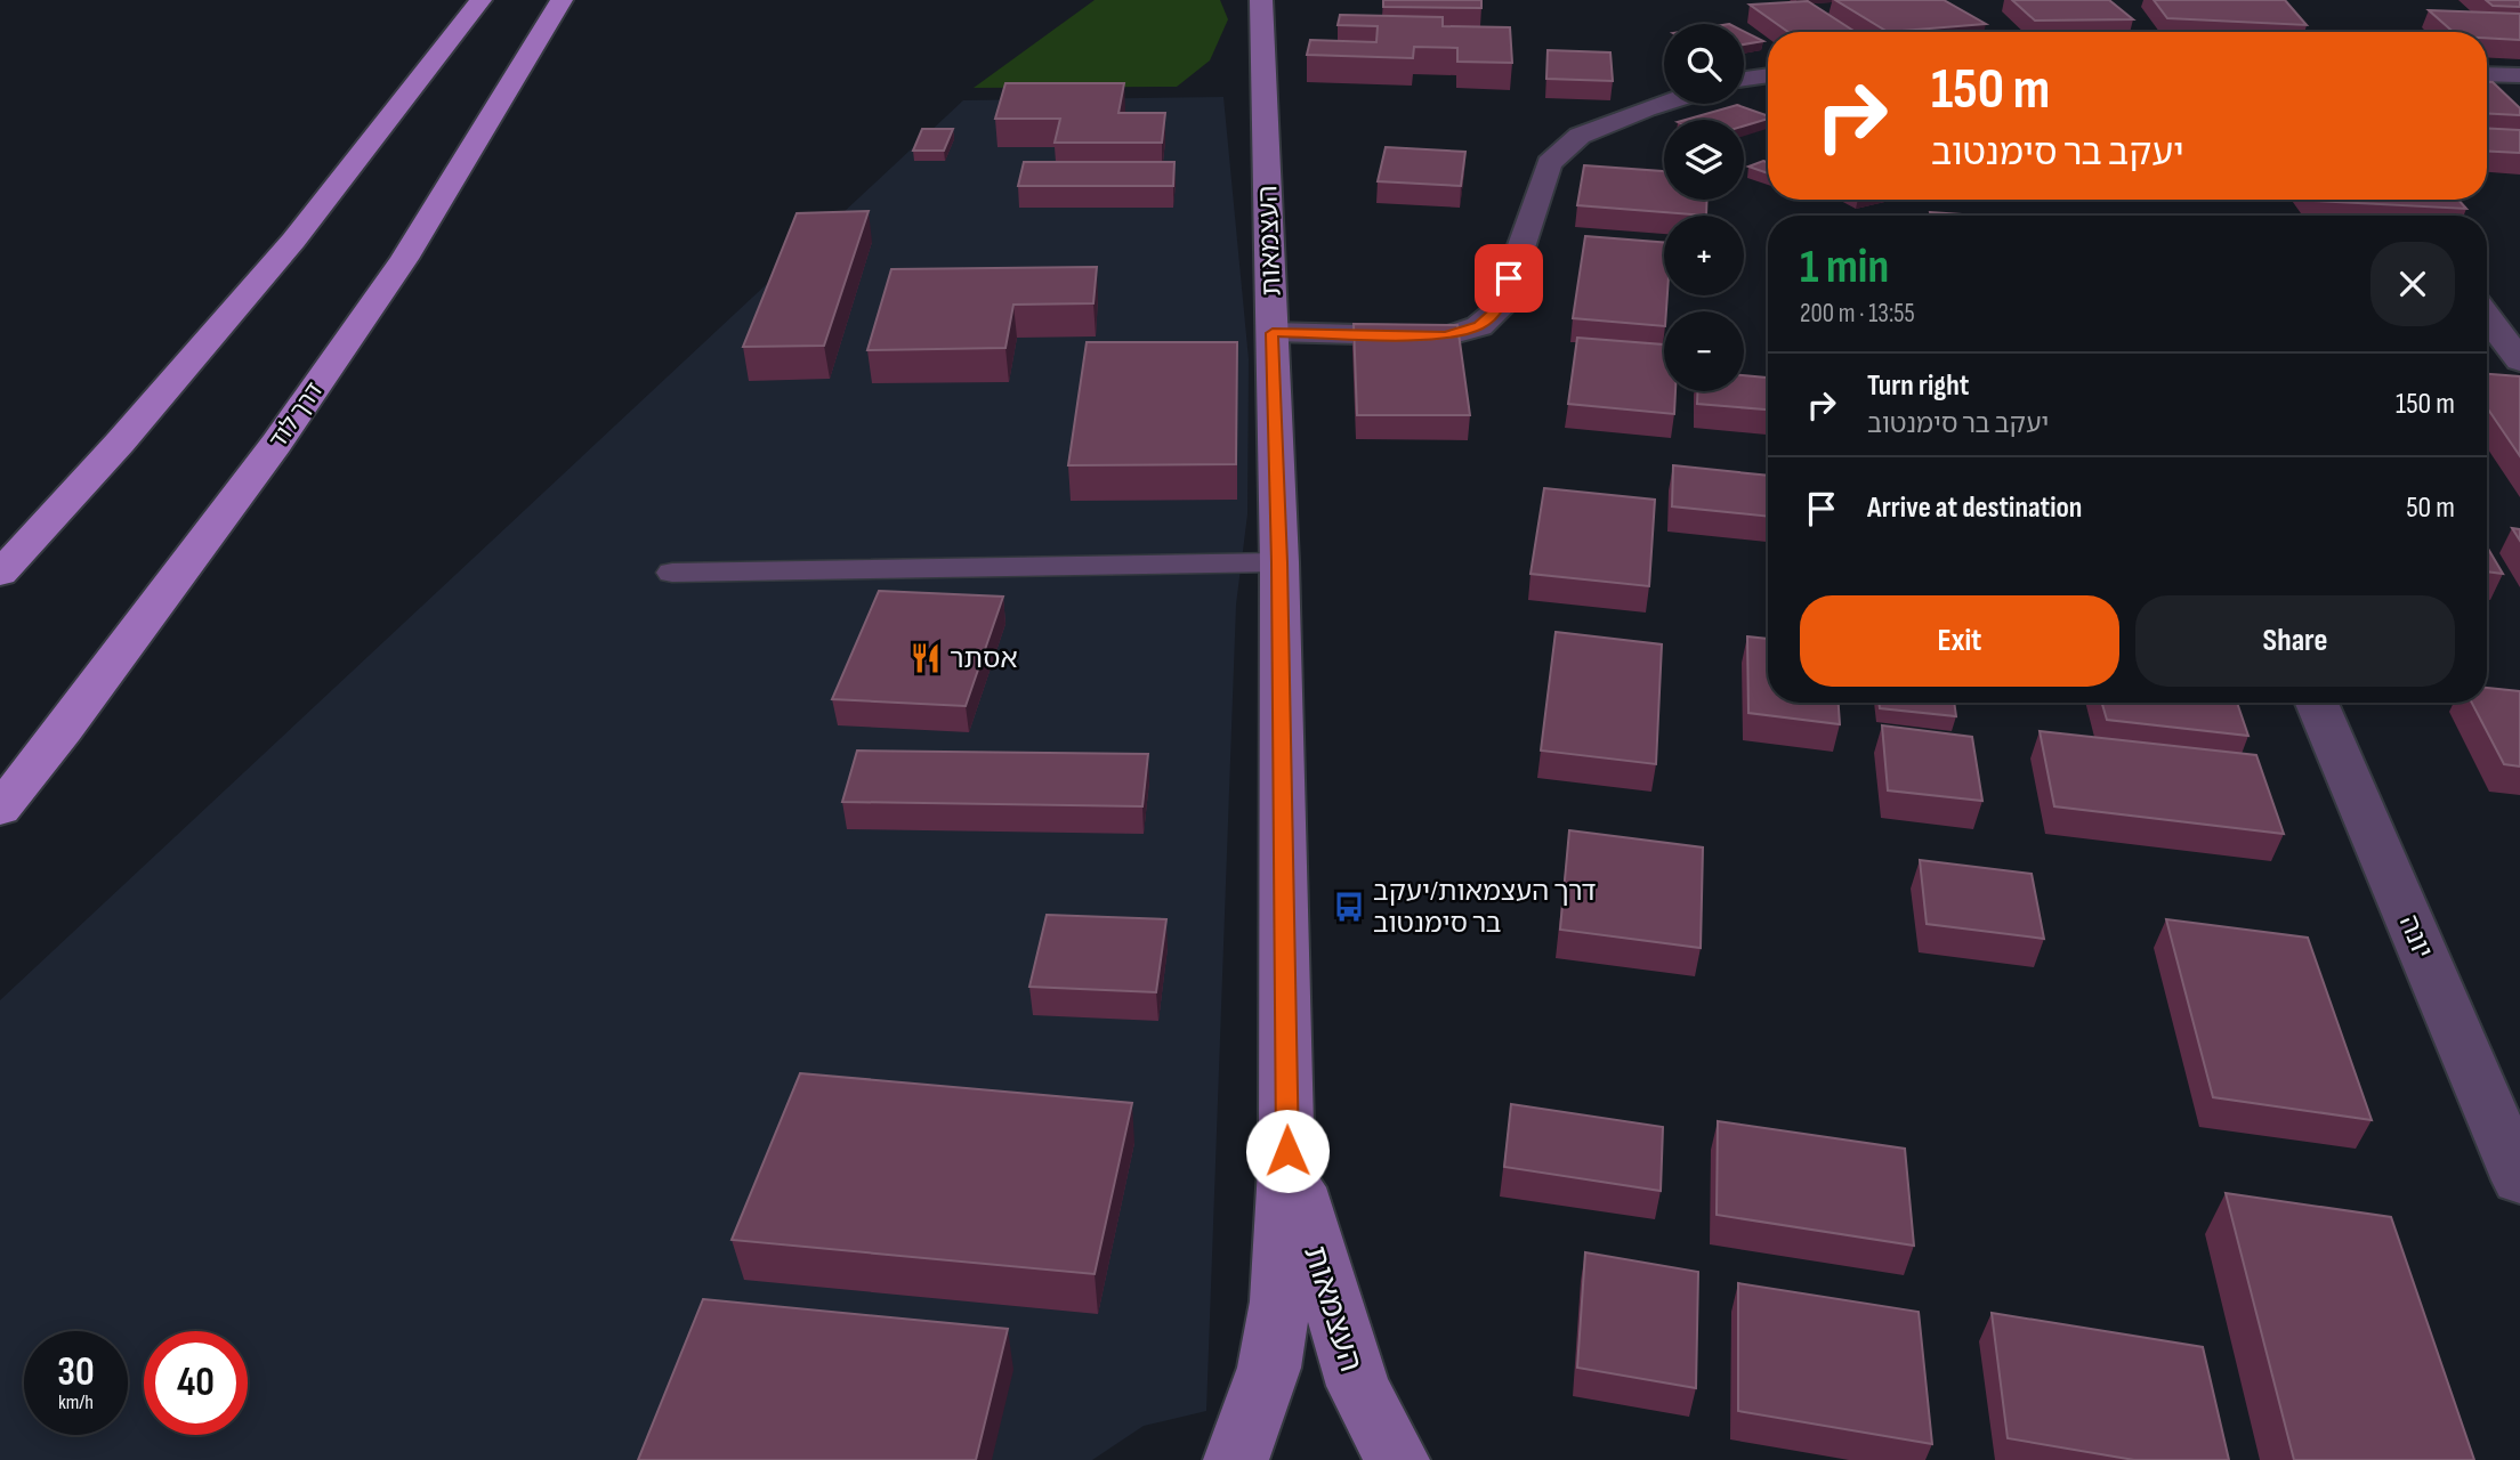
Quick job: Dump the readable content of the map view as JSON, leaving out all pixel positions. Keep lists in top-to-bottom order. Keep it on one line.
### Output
{"streets":{"main road":["דרך לוד"],"street":["העצמאות","יונה"]},"places":{"restaurant":["אסתר"],"bus stop":["דרך העצמאות/יעקב בר סימנטוב"]},"page":{"map_buttons":["+","−"],"turn":["150 m","יעקב בר סימנטוב"],"heading":["1 min","200 m · 13:55"],"list":[{"name":"Turn right","note":"יעקב בר סימנטוב","value":"150 m"},{"name":"Arrive at destination","value":"50 m"}],"buttons":["Exit","Share"],"speed":"30 km/h","limit":"40"}}
